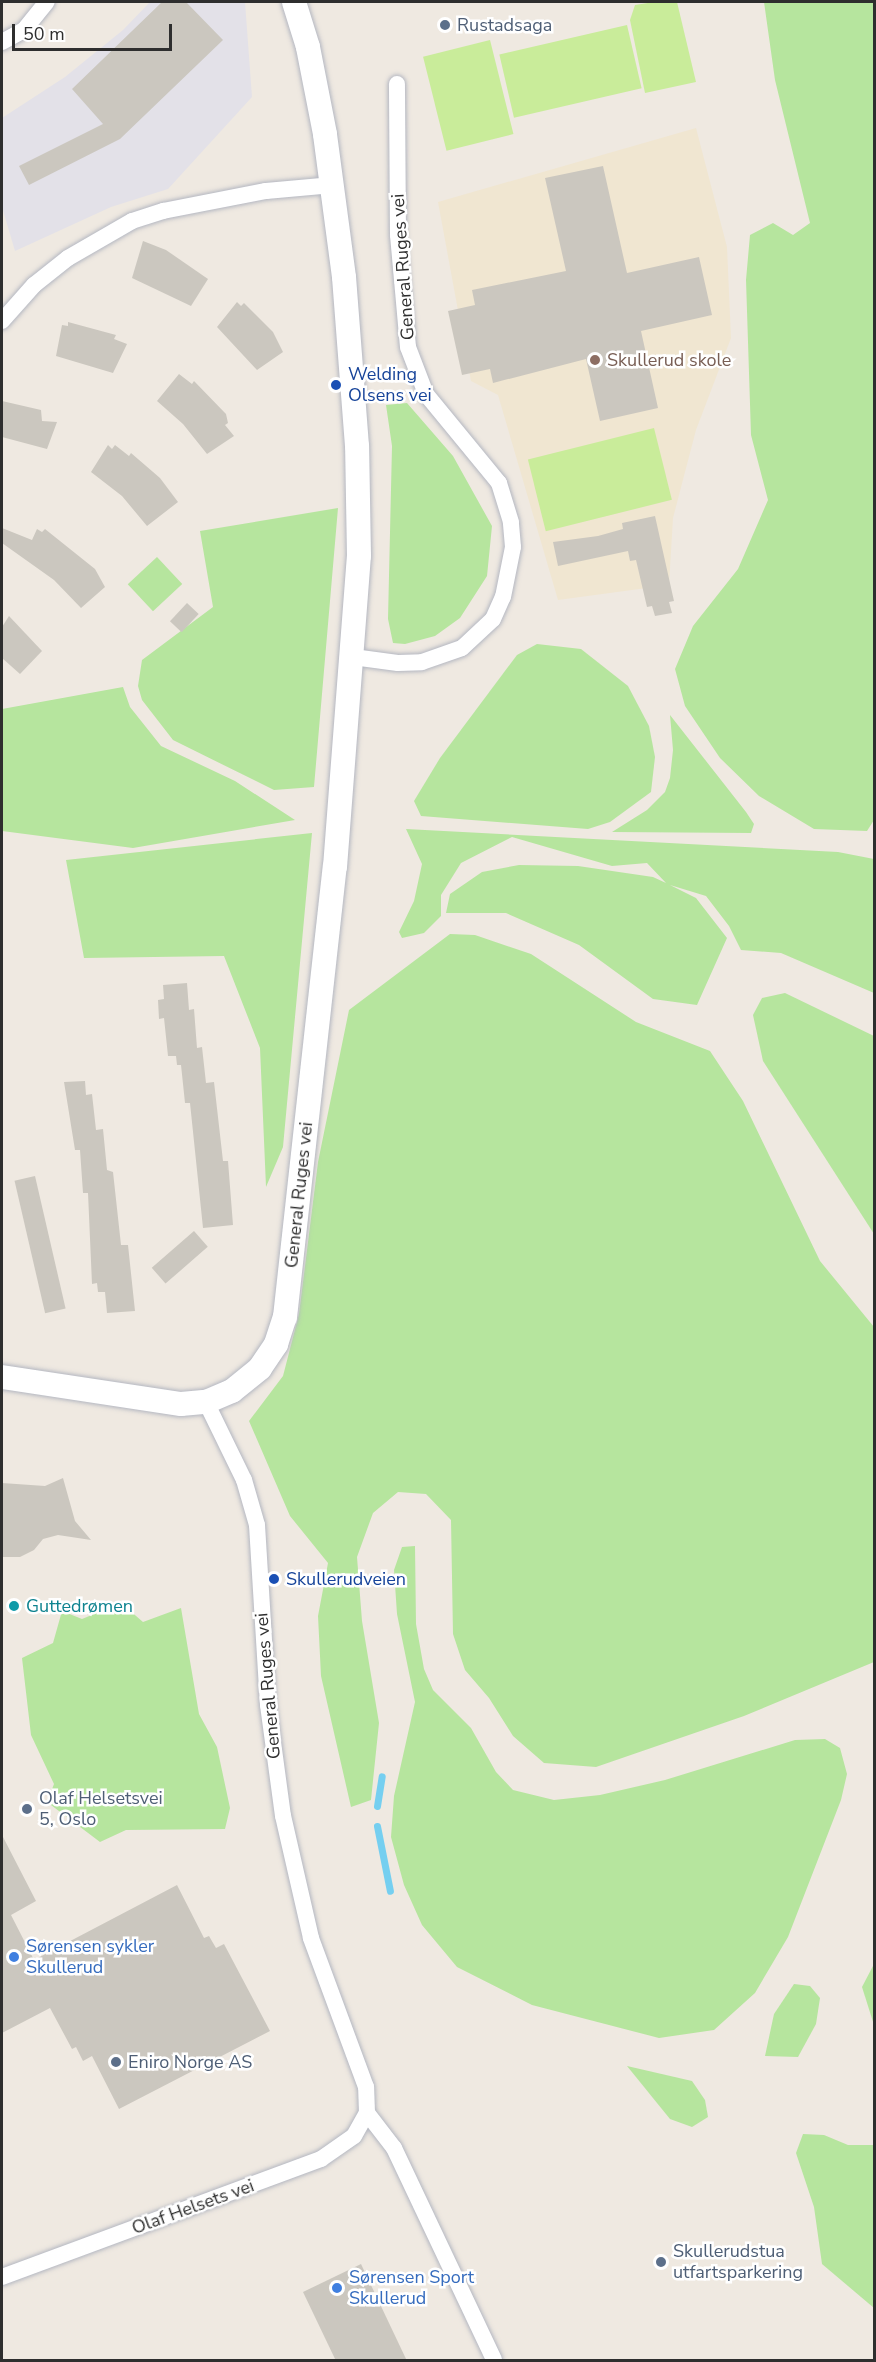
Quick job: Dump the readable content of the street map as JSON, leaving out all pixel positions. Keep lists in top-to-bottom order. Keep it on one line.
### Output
{"streets":{"main road":["General Ruges vei"],"street":["Olaf Helsets vei"]},"crossings":[["General Ruges vei","Olaf Helsets vei"]],"places":["Rustadsaga","Skullerud skole","Welding Olsens vei","Skullerudveien","Guttedrømen","Olaf Helsetsvei 5, Oslo","Sørensen sykler Skullerud","Eniro Norge AS","Skullerudstua utfartsparkering","Sørensen Sport Skullerud"],"scale_bar":"50 m"}
